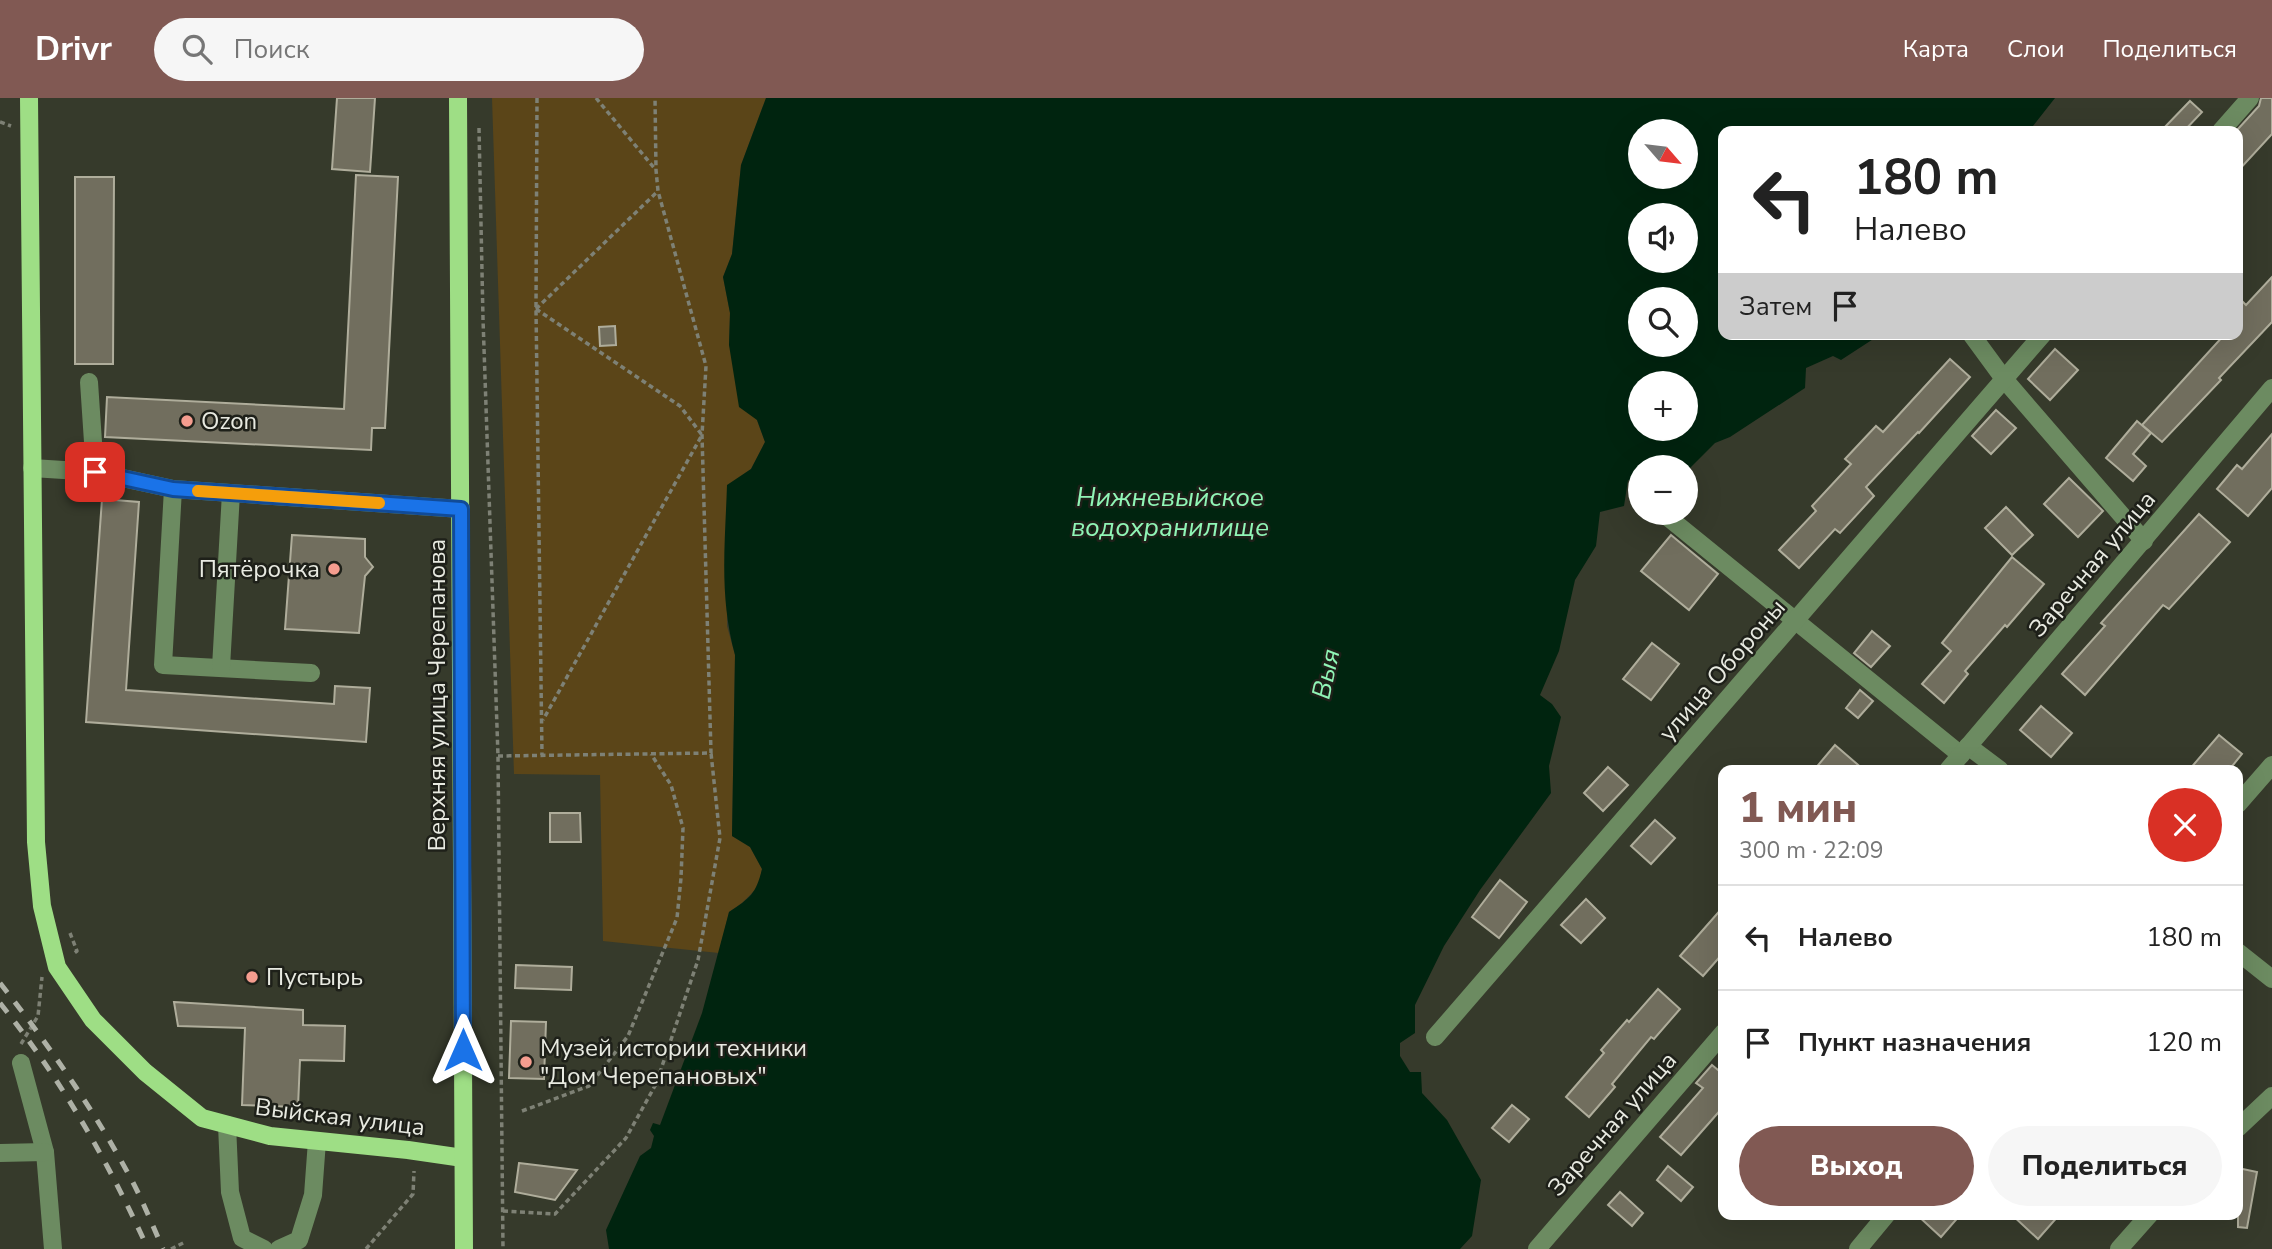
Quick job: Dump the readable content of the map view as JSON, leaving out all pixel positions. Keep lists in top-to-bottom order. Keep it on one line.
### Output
{"streets":{"main road":["Верхняя улица Черепанова","Выйская улица"],"street":["Заречная улица","улица Обороны"]},"crossings":[["Верхняя улица Черепанова","Выйская улица"]],"water":["Нижневыйское водохранилище","Выя"],"places":["Ozon","Пятёрочка","Пустырь","Музей истории техники \"Дом Черепановых\""],"north":"bottom right","page":{"header":"Drivr","search":"Поиск","nav":["Карта","Слои","Поделиться"],"map_buttons":["+","−"],"turn":["180 m","Налево"],"then":"Затем","heading":["1 мин","300 m · 22:09"],"list":[{"name":"Налево","value":"180 m"},{"name":"Пункт назначения","value":"120 m"}],"buttons":["Выход","Поделиться"]}}
